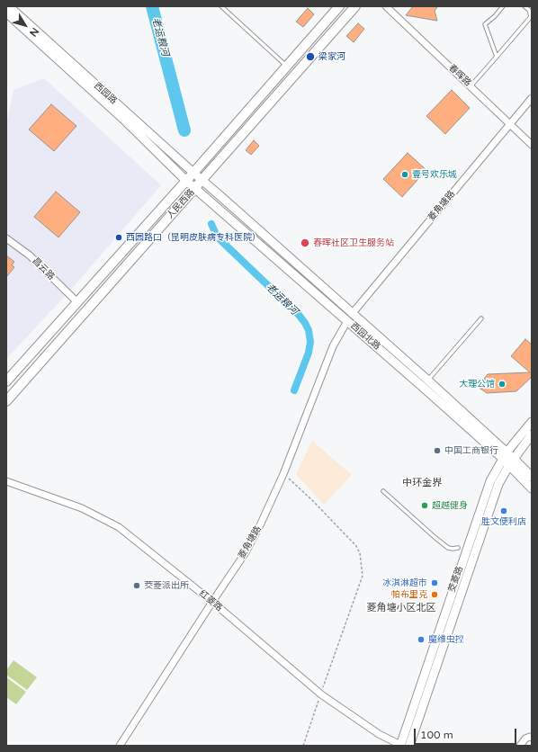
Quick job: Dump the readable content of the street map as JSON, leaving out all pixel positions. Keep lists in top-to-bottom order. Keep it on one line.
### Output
{"streets":{"main road":["西园路","人民西路","西园北路","茭菱路"],"street":["春晖路","菱角塘路","昌云路","红菱路"]},"crossings":[["春晖路","菱角塘路"],["西园路","人民西路"],["西园路","西园北路"],["人民西路","昌云路"],["人民西路","西园北路"],["菱角塘路","西园北路"],["菱角塘路","红菱路"],["西园北路","茭菱路"],["茭菱路","红菱路"]],"districts":["中环金界","菱角塘小区北区"],"water":["老运粮河"],"places":["梁家河","壹号欢乐城","西园路口（昆明皮肤病专科医院）","春晖社区卫生服务站","大理公馆","中国工商银行","超越健身","胜文便利店","冰淇淋超市","茭菱派出所","帕布里克","魔维虫控"],"scale_bar":"100 m","north":"bottom right"}
